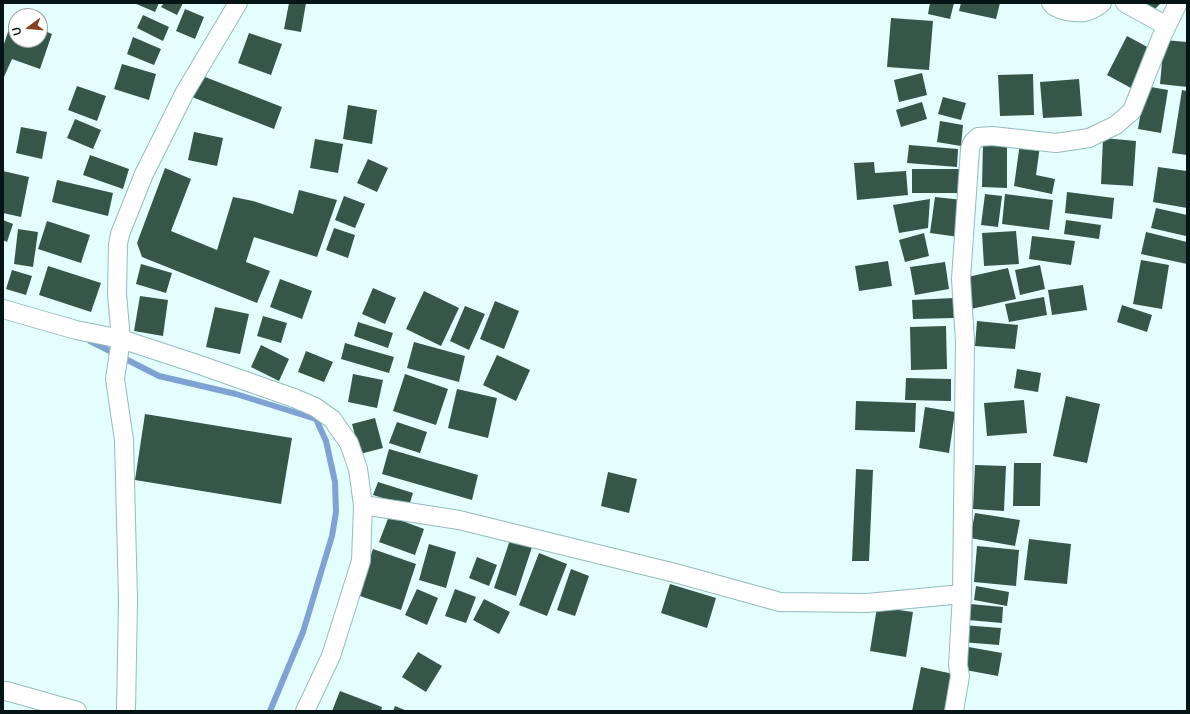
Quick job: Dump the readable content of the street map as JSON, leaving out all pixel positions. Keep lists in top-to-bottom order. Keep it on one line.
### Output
{"north":"left"}
